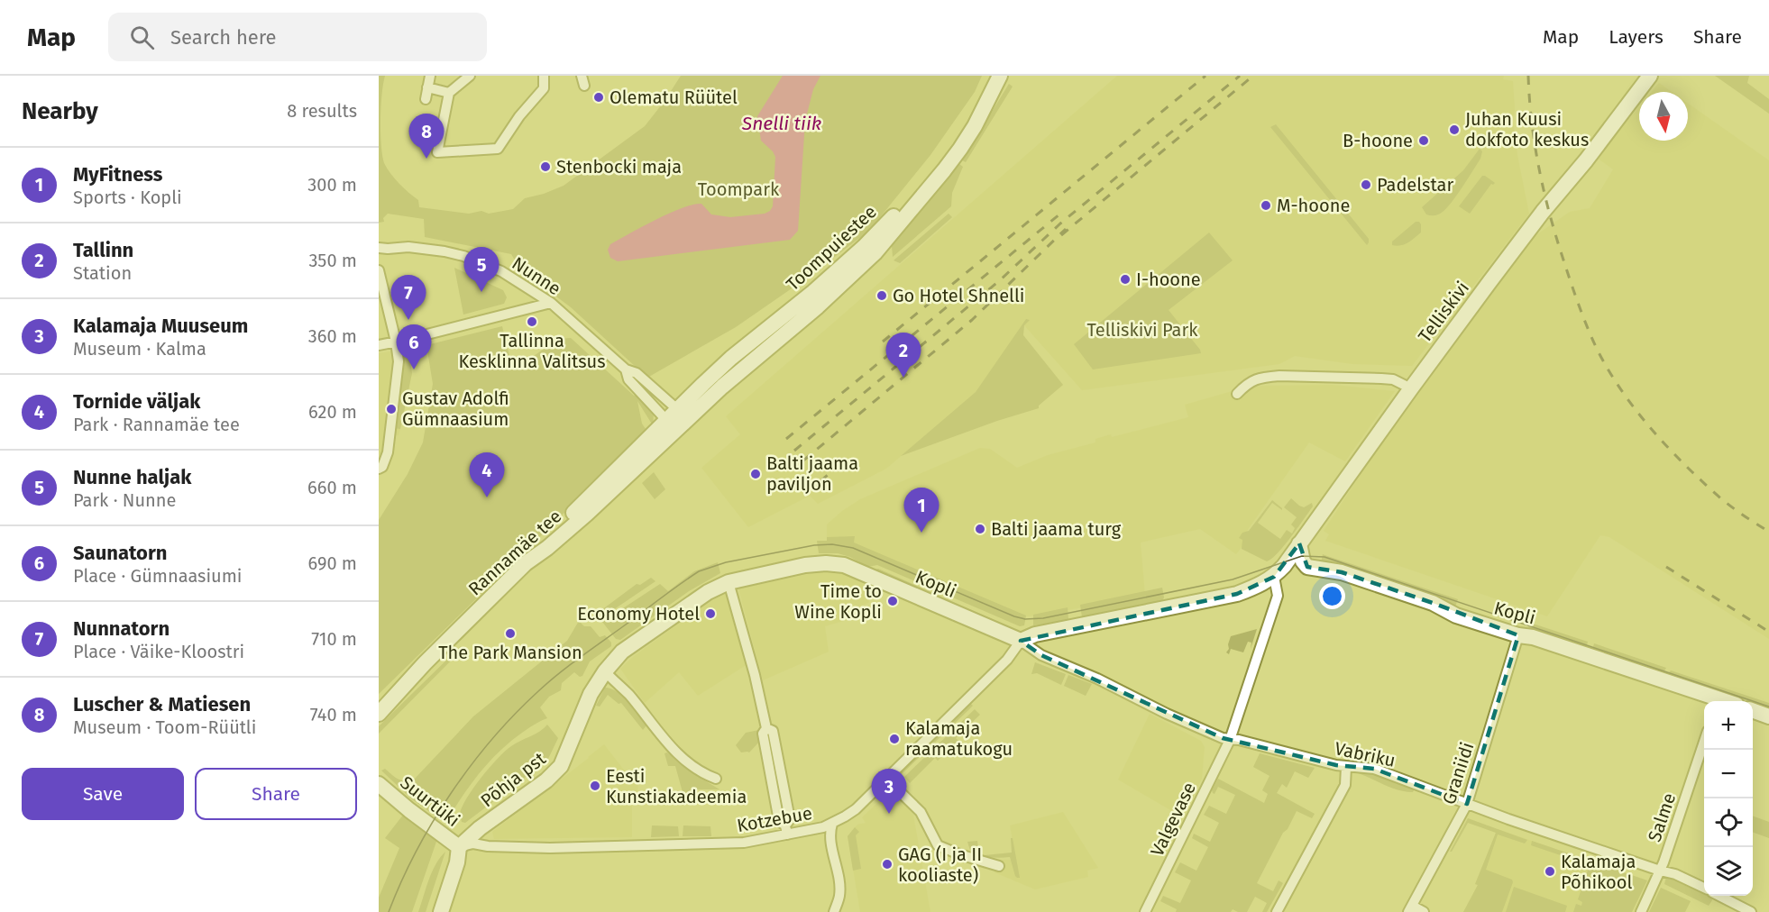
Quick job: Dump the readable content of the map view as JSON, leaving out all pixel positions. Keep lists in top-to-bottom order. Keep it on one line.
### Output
{"streets":{"street":["Toompuiestee","Nunne","Telliskivi","Rannamäe tee","Kopli","Vabriku","Graniidi","Põhja pst","Suurtüki","Salme","Kotzebue","Valgevase"]},"crossings":[["Toompuiestee","Nunne"],["Toompuiestee","Rannamäe tee"],["Nunne","Rannamäe tee"],["Telliskivi","Kopli"],["Telliskivi","Valgevase"],["Kopli","Vabriku"],["Kopli","Graniidi"],["Kopli","Põhja pst"],["Kopli","Kotzebue"],["Vabriku","Graniidi"],["Vabriku","Salme"],["Vabriku","Kotzebue"],["Vabriku","Valgevase"],["Põhja pst","Suurtüki"],["Põhja pst","Kotzebue"],["Suurtüki","Kotzebue"]],"water":["Snelli tiik"],"parks":["Toompark","Telliskivi Park"],"places":["Olematu Rüütel","Juhan Kuusi dokfoto keskus","B-hoone","Stenbocki maja","Padelstar","M-hoone","I-hoone","Go Hotel Shnelli","Tallinna Kesklinna Valitsus","Gustav Adolfi Gümnaasium","Balti jaama paviljon","Balti jaama turg","Time to Wine Kopli","Economy Hotel","The Park Mansion","Kalamaja raamatukogu","Eesti Kunstiakadeemia","GAG (I ja II kooliaste)","Kalamaja Põhikool"],"north":"bottom","page":{"header":"Map","search":"Search here","nav":["Map","Layers","Share"],"heading":["Nearby","8 results"],"pins":["8","5","7","6","2","4","1","3"],"list":[{"mark":"1","name":"MyFitness","note":"Sports · Kopli","value":"300 m"},{"mark":"2","name":"Tallinn","note":"Station","value":"350 m"},{"mark":"3","name":"Kalamaja Muuseum","note":"Museum · Kalma","value":"360 m"},{"mark":"4","name":"Tornide väljak","note":"Park · Rannamäe tee","value":"620 m"},{"mark":"5","name":"Nunne haljak","note":"Park · Nunne","value":"660 m"},{"mark":"6","name":"Saunatorn","note":"Place · Gümnaasiumi","value":"690 m"},{"mark":"7","name":"Nunnatorn","note":"Place · Väike-Kloostri","value":"710 m"},{"mark":"8","name":"Luscher & Matiesen","note":"Museum · Toom-Rüütli","value":"740 m"}],"map_buttons":["+","−"],"buttons":["Save","Share"]}}
